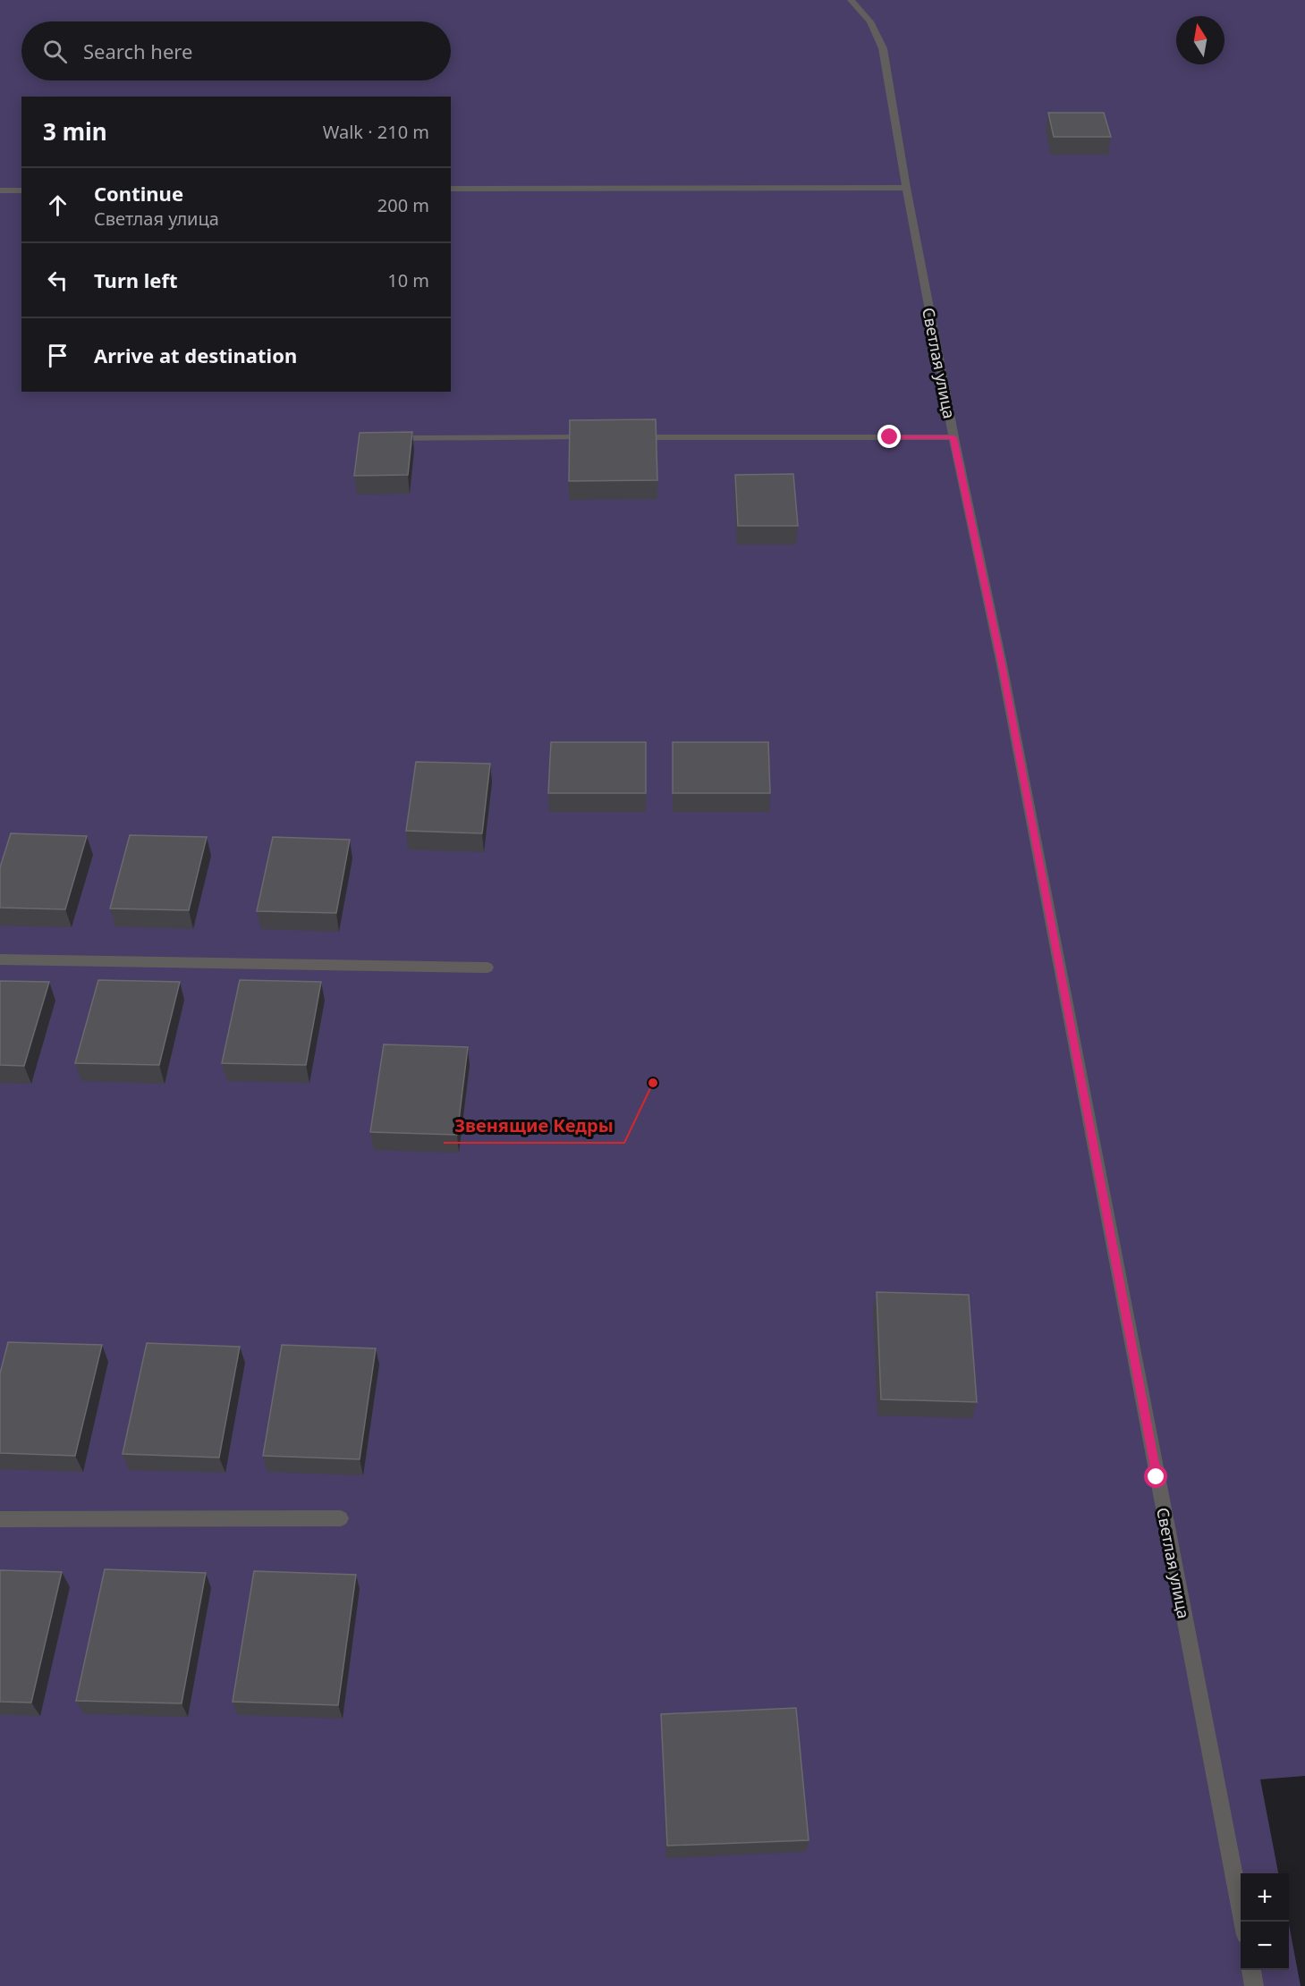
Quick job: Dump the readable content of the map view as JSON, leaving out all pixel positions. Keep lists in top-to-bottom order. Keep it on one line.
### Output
{"streets":{"street":["Светлая улица"]},"places":["Звенящие Кедры"],"north":"top","page":{"search":"Search here","heading":["3 min","Walk · 210 m"],"list":[["Continue","Светлая улица","200 m"],["Turn left","10 m"],"Arrive at destination"],"map_buttons":["+","−"]}}
